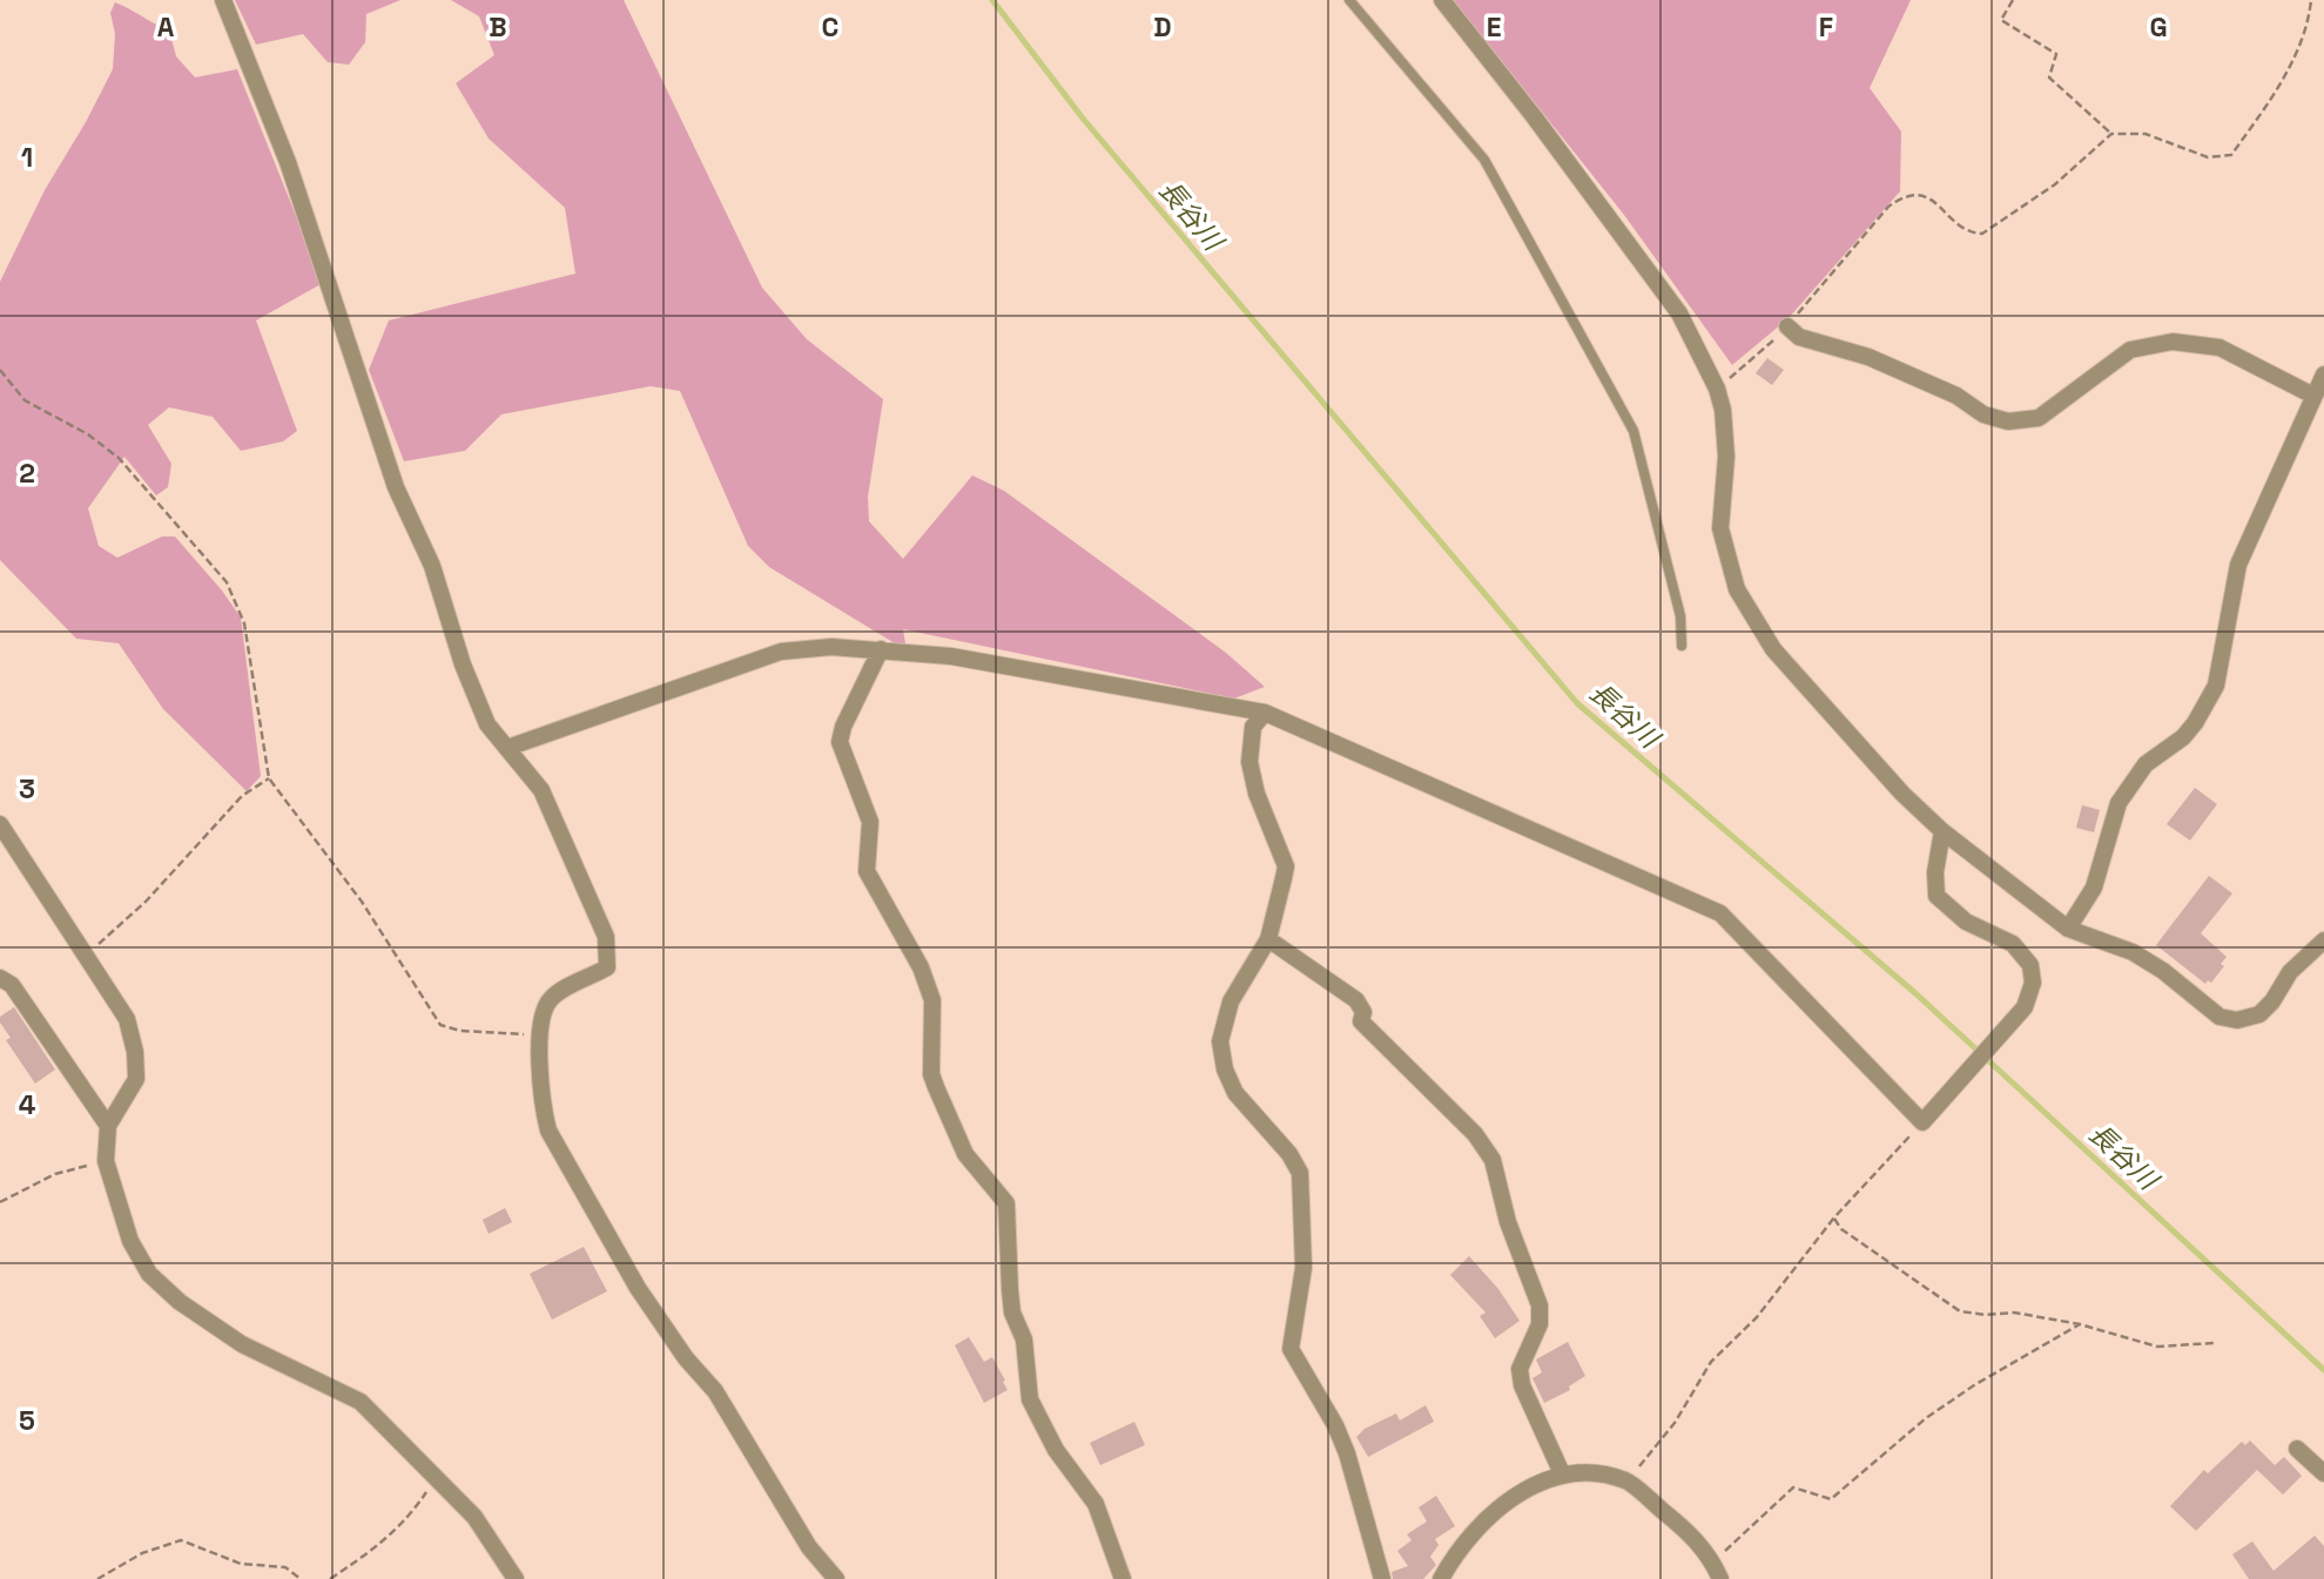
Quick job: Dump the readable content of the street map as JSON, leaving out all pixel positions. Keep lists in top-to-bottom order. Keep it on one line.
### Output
{"water":["長谷川"],"grid":{"columns":["A","B","C","D","E","F","G"],"rows":["1","2","3","4","5"]}}
